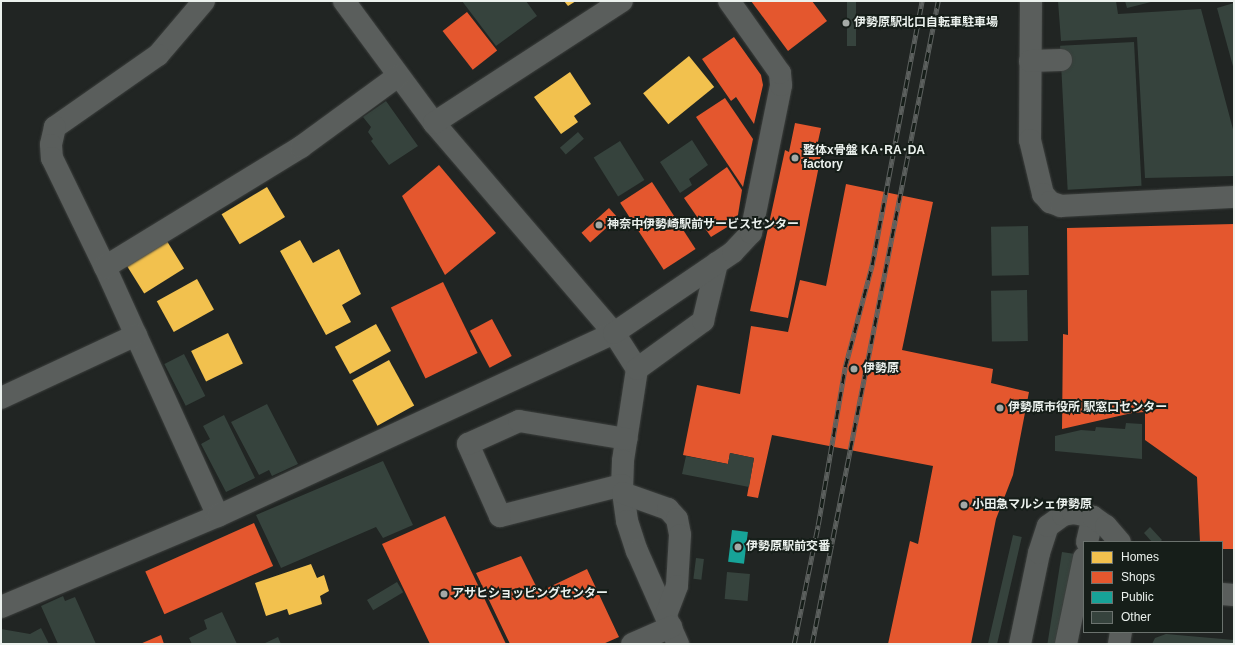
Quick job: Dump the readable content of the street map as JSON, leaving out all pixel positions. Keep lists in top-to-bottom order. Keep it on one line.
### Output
{"places":["伊勢原駅北口自転車駐車場","整体x骨盤 KA･RA･DA factory","神奈中伊勢崎駅前サービスセンター","伊勢原","伊勢原市役所 駅窓口センター","小田急マルシェ伊勢原","伊勢原駅前交番","アサヒショッピングセンター"],"legend":["Homes","Shops","Public","Other"]}
